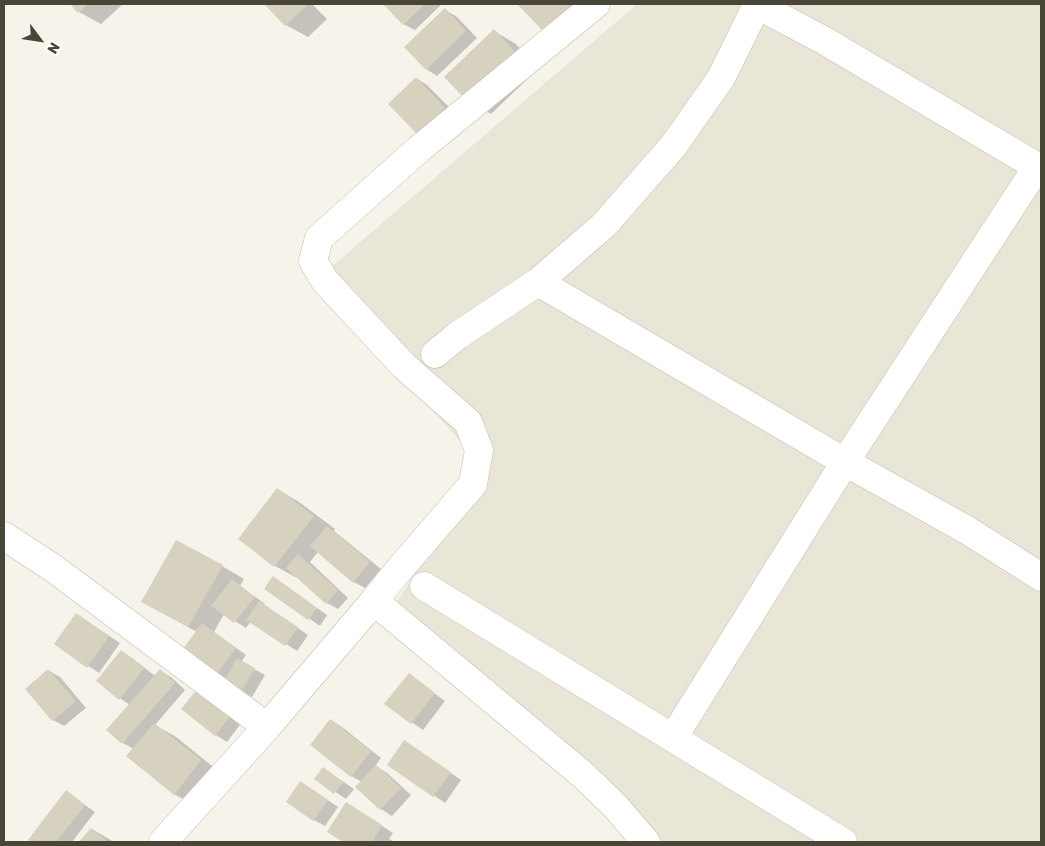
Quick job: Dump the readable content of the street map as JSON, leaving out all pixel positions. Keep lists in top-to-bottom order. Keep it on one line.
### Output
{"north":"bottom right"}
